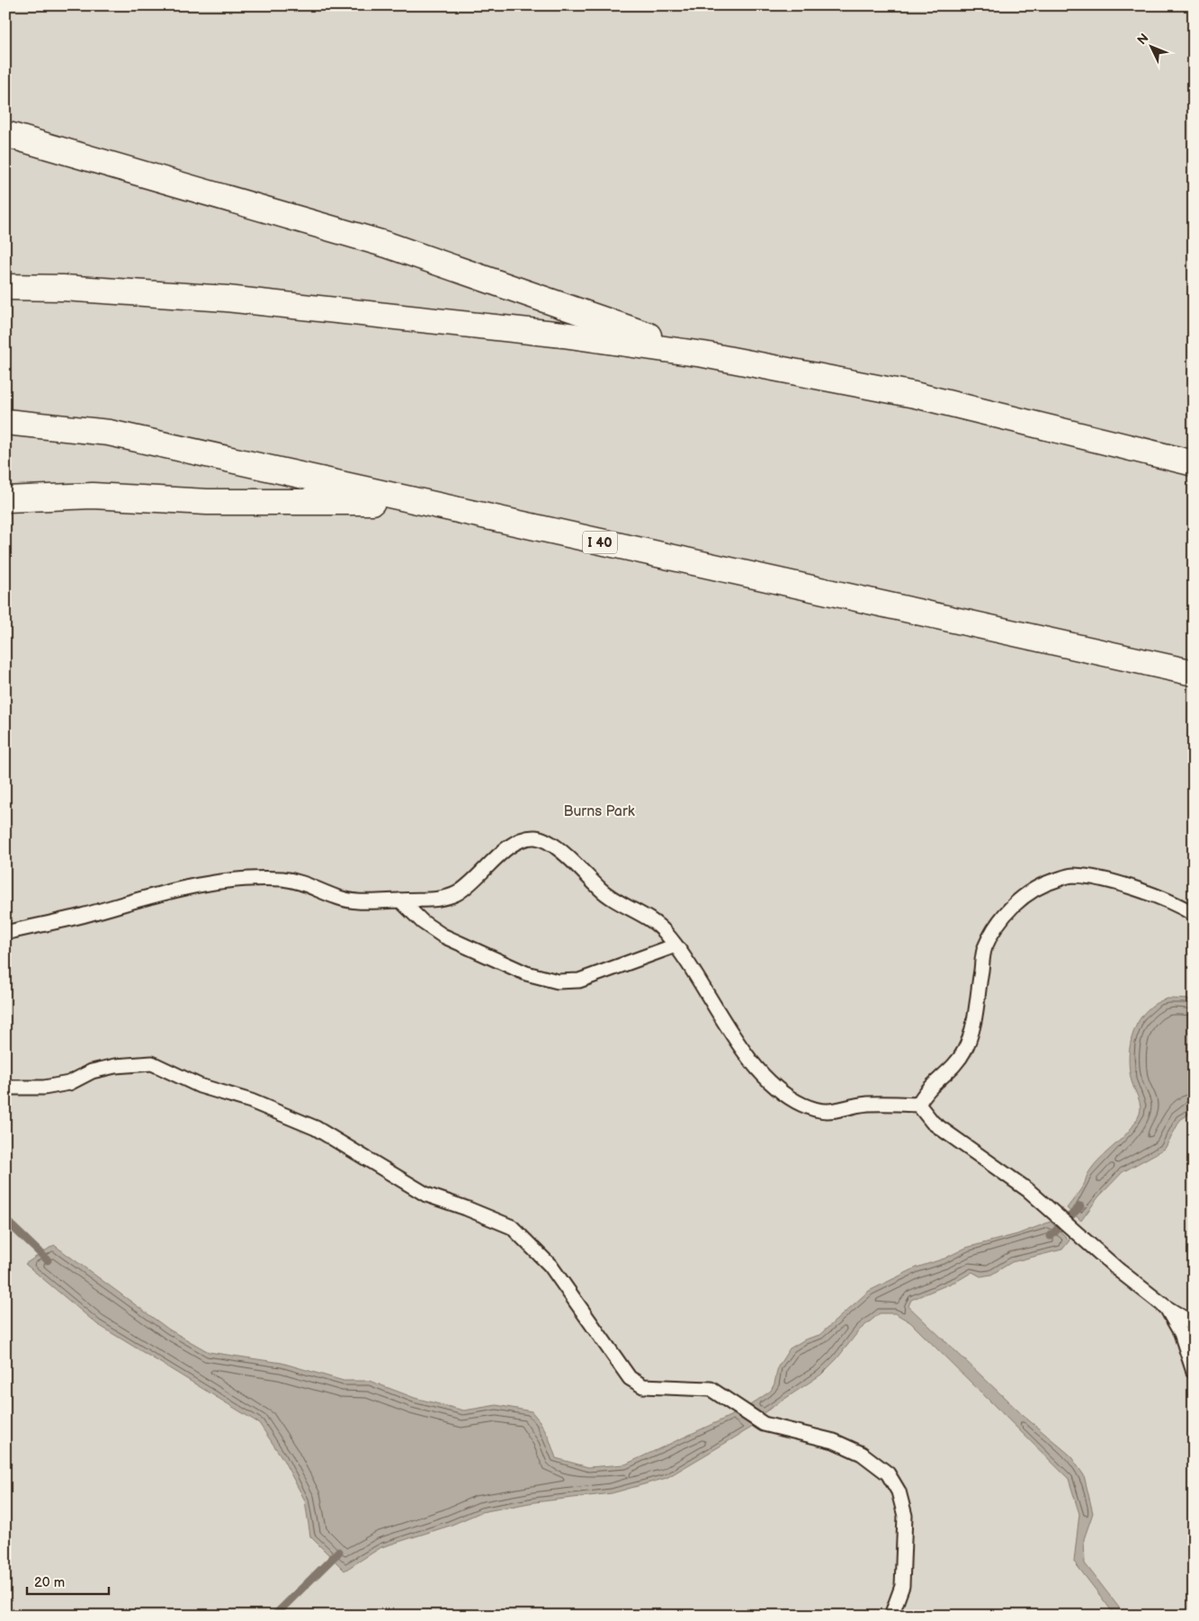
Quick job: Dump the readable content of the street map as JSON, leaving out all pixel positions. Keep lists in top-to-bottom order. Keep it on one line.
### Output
{"streets":{"highway":["I 40"]},"parks":["Burns Park"],"scale_bar":"20 m","north":"top left"}
